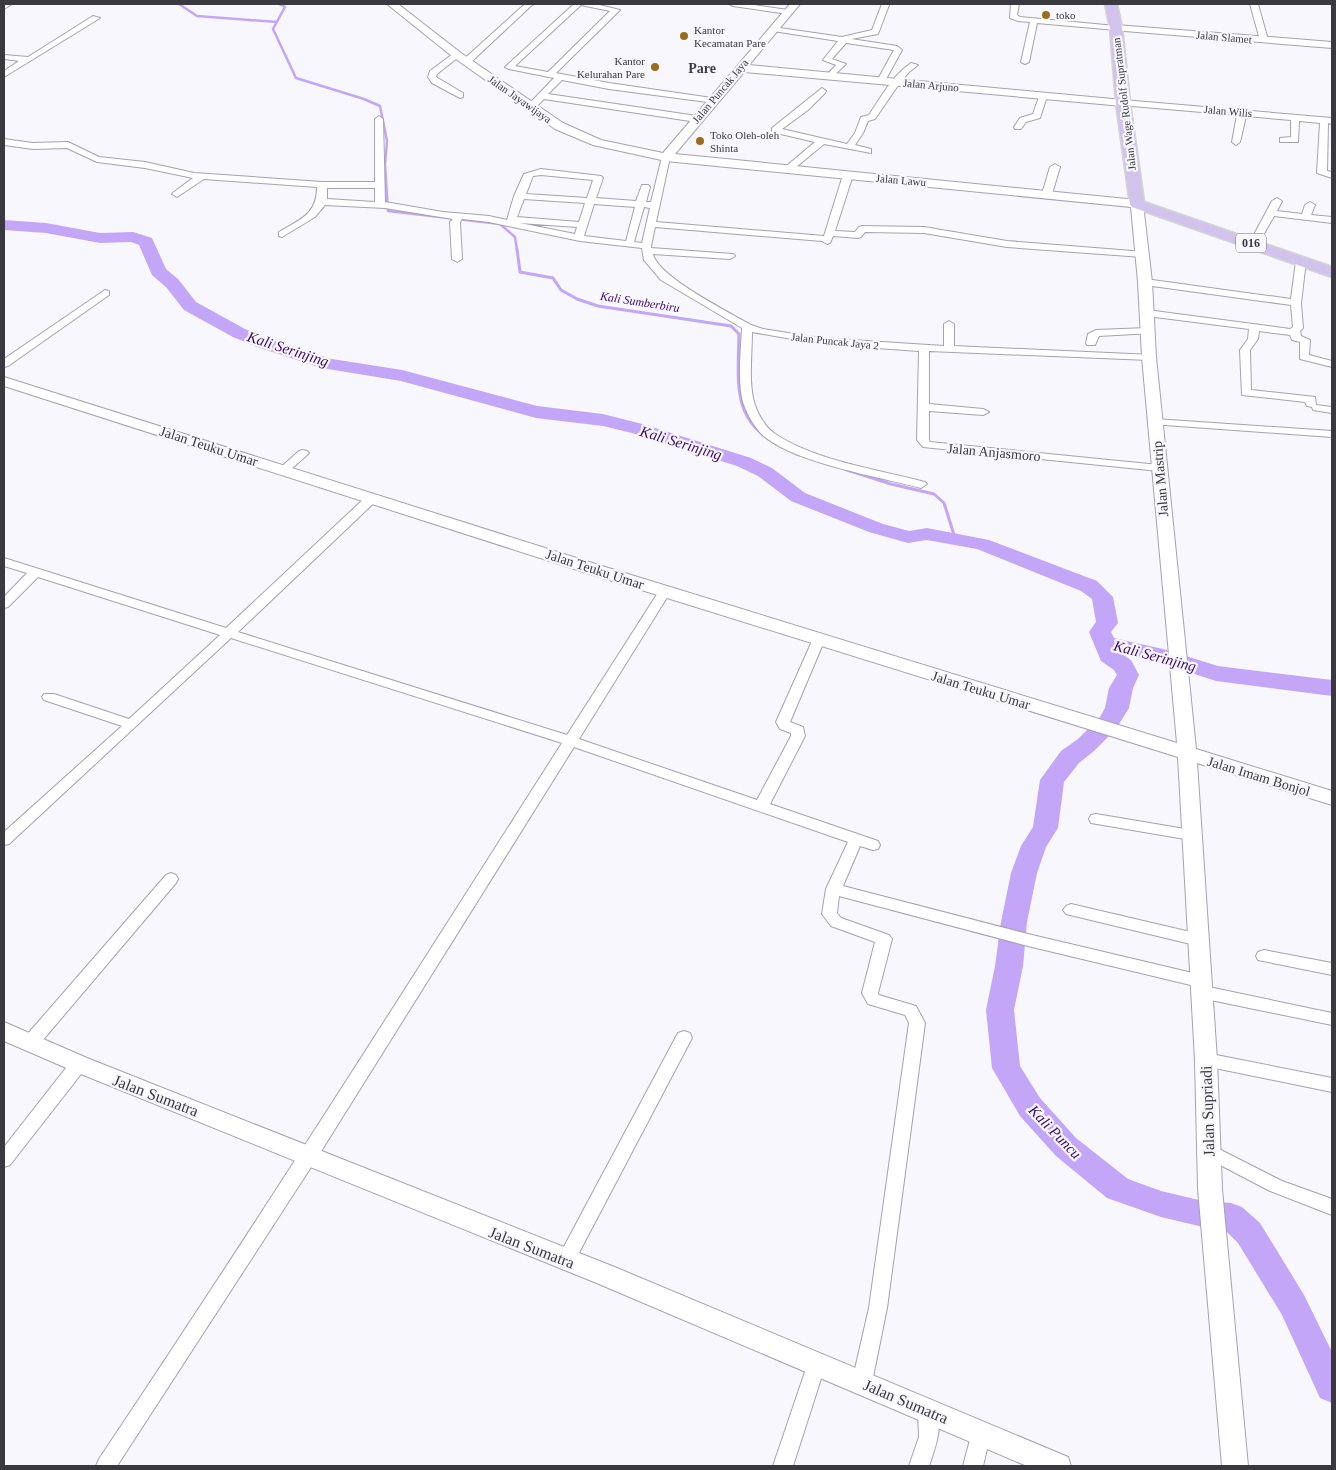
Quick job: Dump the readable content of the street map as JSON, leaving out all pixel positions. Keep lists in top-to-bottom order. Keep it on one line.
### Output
{"streets":{"main road":["Jalan Slamet","Jalan Arjuno","Jalan Puncak Jaya","Jalan Jayawijaya","Jalan Wage Rudolf Supratman","Jalan Lawu","016","Jalan Teuku Umar","Jalan Mastrip","Jalan Imam Bonjol","Jalan Sumatra","Jalan Supriadi"],"street":["Jalan Wilis","Jalan Puncak Jaya 2","Jalan Anjasmoro"]},"crossings":[["Jalan Slamet","Jalan Wage Rudolf Supratman"],["Jalan Arjuno","Jalan Puncak Jaya"],["Jalan Arjuno","Jalan Wage Rudolf Supratman"],["Jalan Arjuno","Jalan Wilis"],["Jalan Puncak Jaya","Jalan Jayawijaya"],["Jalan Puncak Jaya","Jalan Lawu"],["Jalan Jayawijaya","Jalan Lawu"],["Jalan Wage Rudolf Supratman","Jalan Wilis"],["Jalan Wage Rudolf Supratman","Jalan Lawu"],["Jalan Wage Rudolf Supratman","016"],["Jalan Wage Rudolf Supratman","Jalan Mastrip"],["Jalan Lawu","016"],["Jalan Lawu","Jalan Mastrip"],["016","Jalan Mastrip"],["Jalan Puncak Jaya 2","Jalan Anjasmoro"],["Jalan Puncak Jaya 2","Jalan Mastrip"],["Jalan Teuku Umar","Jalan Mastrip"],["Jalan Teuku Umar","Jalan Imam Bonjol"],["Jalan Teuku Umar","Jalan Supriadi"],["Jalan Anjasmoro","Jalan Mastrip"],["Jalan Mastrip","Jalan Imam Bonjol"],["Jalan Mastrip","Jalan Supriadi"],["Jalan Imam Bonjol","Jalan Supriadi"]],"districts":["Pare"],"water":["Kali Sumberbiru","Kali Serinjing","Kali Puncu"],"places":["toko","Kantor Kecamatan Pare","Kantor Kelurahan Pare","Toko Oleh-oleh Shinta"]}
